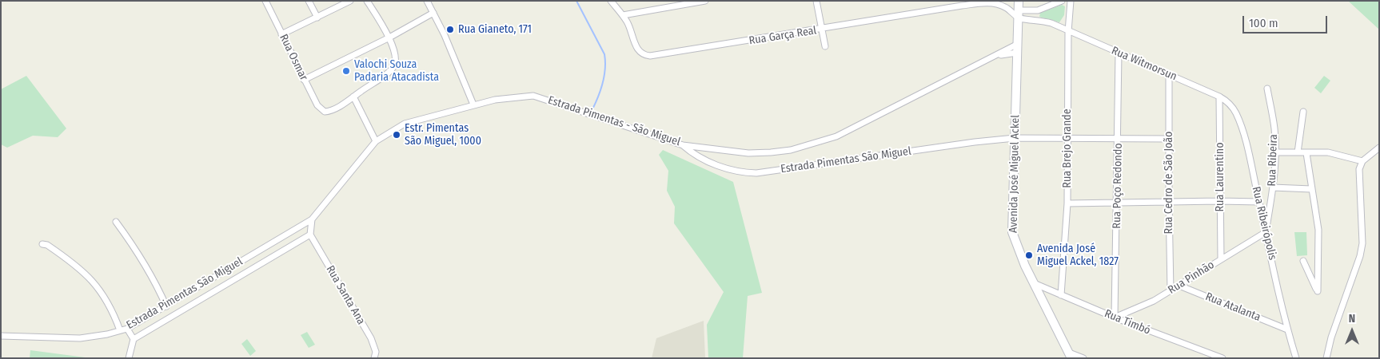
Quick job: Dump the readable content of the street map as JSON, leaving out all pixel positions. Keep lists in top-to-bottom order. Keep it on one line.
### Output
{"streets":{"street":["Rua Garça Real","Rua Osmar","Rua Witmorsun","Estrada Pimentas - São Miguel","Rua Brejo Grande","Estrada Pimentas São Miguel","Rua Ribeira","Avenida José Miguel Ackel","Rua Laurentino","Rua Cedro de São João","Rua Poço Redondo","Rua Ribeirópolis","Rua Pinhão","Rua Santa Ana","Rua Atalanta","Rua Timbó"]},"crossings":[["Rua Witmorsun","Rua Brejo Grande"],["Rua Witmorsun","Avenida José Miguel Ackel"],["Rua Witmorsun","Rua Laurentino"],["Rua Witmorsun","Rua Cedro de São João"],["Rua Witmorsun","Rua Poço Redondo"],["Rua Witmorsun","Rua Ribeirópolis"],["Estrada Pimentas - São Miguel","Estrada Pimentas São Miguel"],["Estrada Pimentas - São Miguel","Avenida José Miguel Ackel"],["Rua Brejo Grande","Estrada Pimentas São Miguel"],["Rua Brejo Grande","Rua Timbó"],["Estrada Pimentas São Miguel","Avenida José Miguel Ackel"],["Estrada Pimentas São Miguel","Rua Cedro de São João"],["Estrada Pimentas São Miguel","Rua Poço Redondo"],["Estrada Pimentas São Miguel","Rua Santa Ana"],["Rua Ribeira","Rua Ribeirópolis"],["Rua Ribeira","Rua Pinhão"],["Avenida José Miguel Ackel","Rua Timbó"],["Rua Laurentino","Rua Ribeirópolis"],["Rua Laurentino","Rua Pinhão"],["Rua Cedro de São João","Rua Pinhão"],["Rua Poço Redondo","Rua Pinhão"],["Rua Poço Redondo","Rua Timbó"],["Rua Ribeirópolis","Rua Pinhão"],["Rua Ribeirópolis","Rua Atalanta"],["Rua Pinhão","Rua Atalanta"],["Rua Pinhão","Rua Timbó"]],"places":["Rua Gianeto, 171","Valochi Souza Padaria Atacadista","Estr. Pimentas São Miguel, 1000","Avenida José Miguel Ackel, 1827"],"scale_bar":"100 m","north":"top"}
